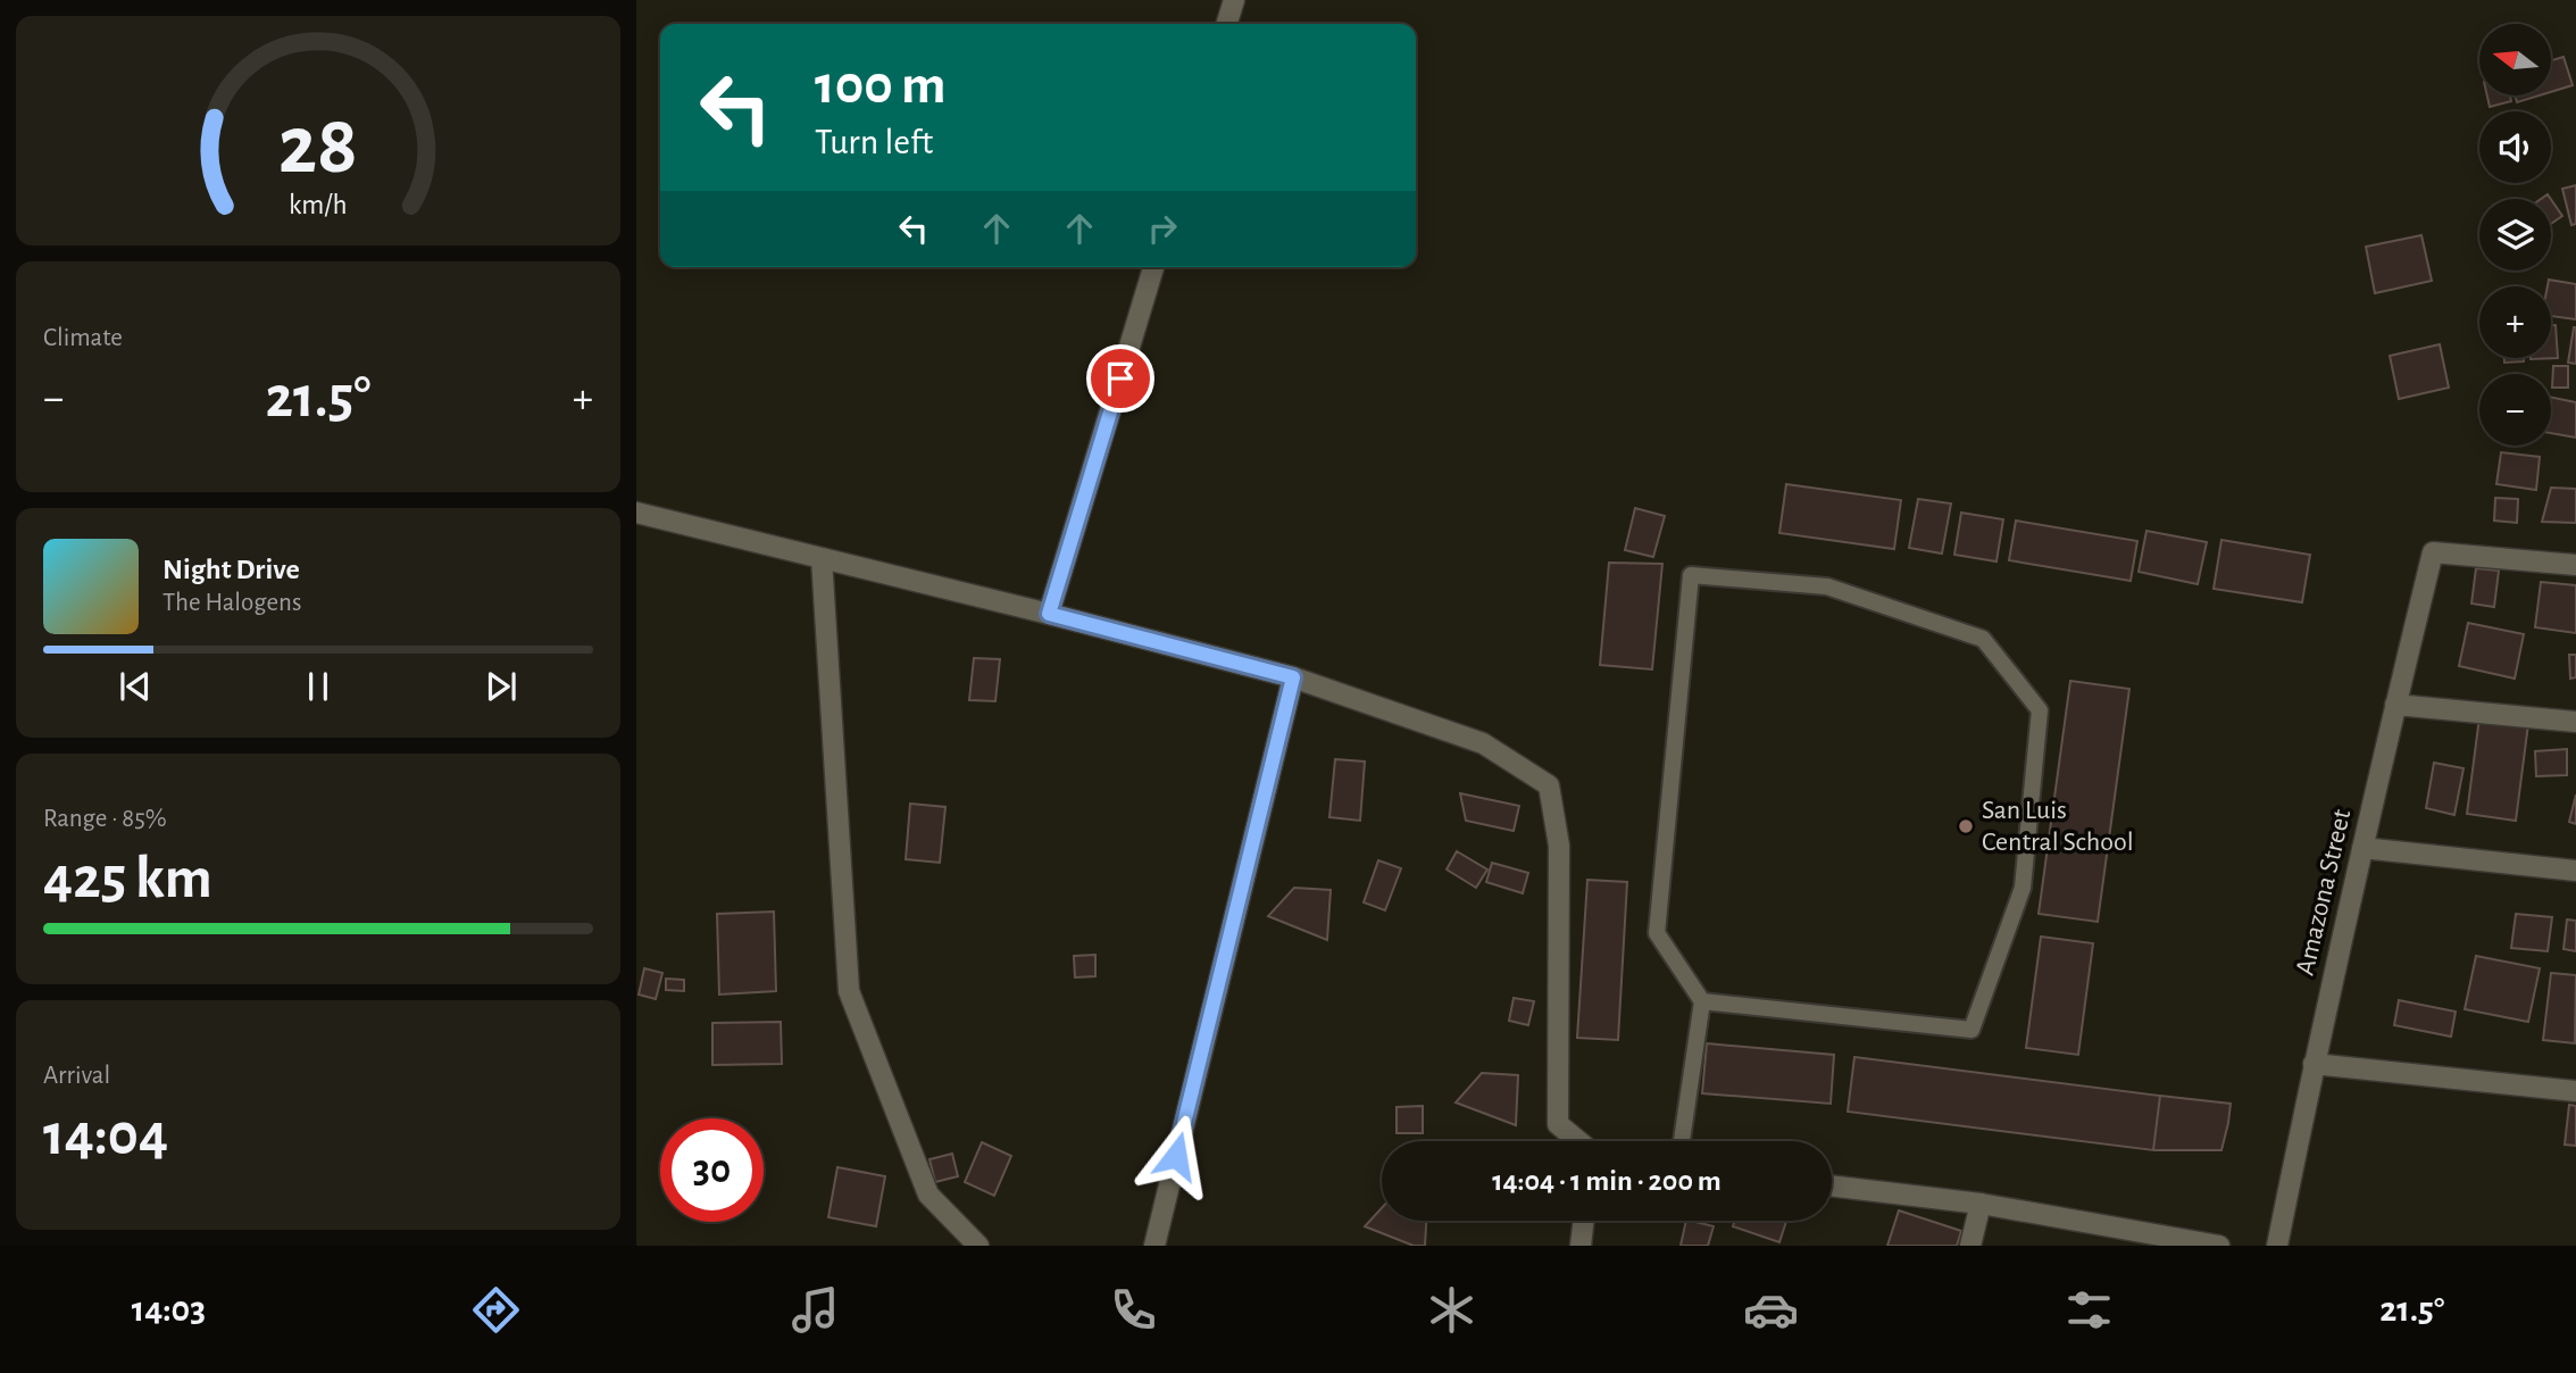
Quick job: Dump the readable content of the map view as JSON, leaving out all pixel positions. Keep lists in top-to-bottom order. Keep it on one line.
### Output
{"streets":{"street":["Amazona Street"]},"places":["San Luis Central School"],"north":"left","page":{"map_buttons":["+","−"],"turn":["100 m","Turn left"],"tile":["Climate",["Range · 85%","425 km"],["Arrival","14:04"]],"heat":["−","21.5°","+"],"song":["Night Drive","The Halogens"],"limit":"30","trip":"14:04 · 1 min · 200 m","tabs":["14:03","21.5°"],"gauge":["28","km/h"]}}
